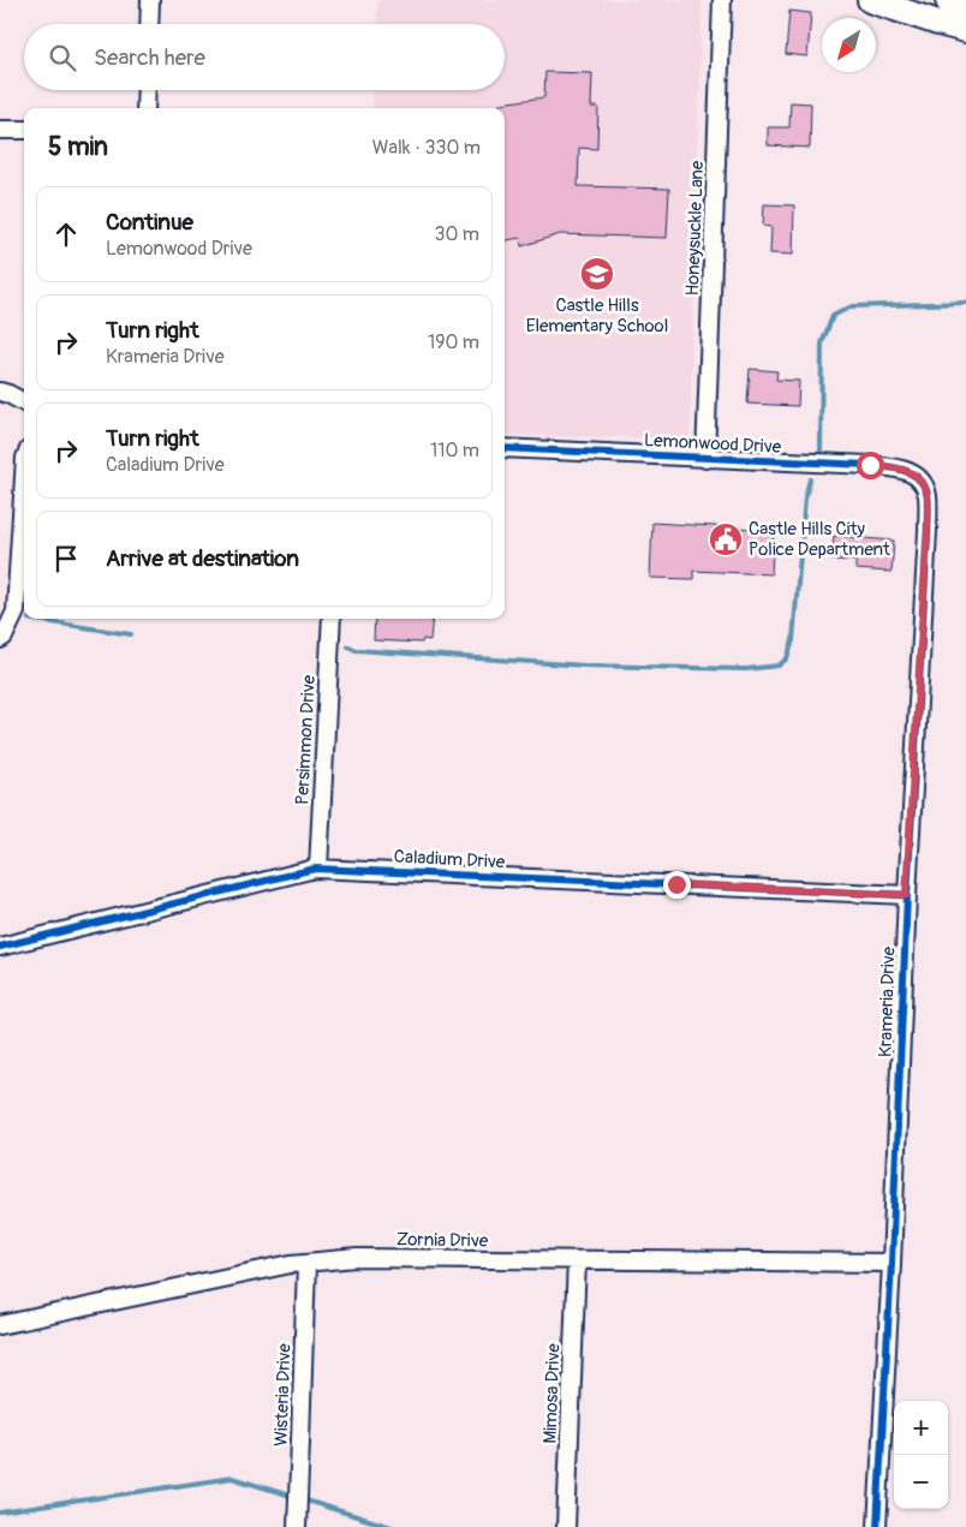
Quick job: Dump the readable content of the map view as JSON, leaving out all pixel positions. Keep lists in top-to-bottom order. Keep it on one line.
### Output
{"streets":{"street":["Honeysuckle Lane","Lemonwood Drive","Persimmon Drive","Caladium Drive","Krameria Drive","Zornia Drive","Mimosa Drive","Wisteria Drive"]},"crossings":[["Honeysuckle Lane","Lemonwood Drive"],["Lemonwood Drive","Krameria Drive"],["Persimmon Drive","Caladium Drive"],["Caladium Drive","Krameria Drive"],["Krameria Drive","Zornia Drive"],["Zornia Drive","Mimosa Drive"],["Zornia Drive","Wisteria Drive"]],"places":{"school or university":["Castle Hills Elementary School"],"public building":["Castle Hills City Police Department"]},"north":"bottom left","page":{"search":"Search here","heading":["5 min","Walk · 330 m"],"list":[["Continue","Lemonwood Drive","30 m"],["Turn right","Krameria Drive","190 m"],["Turn right","Caladium Drive","110 m"],"Arrive at destination"],"map_buttons":["+","−"]}}
